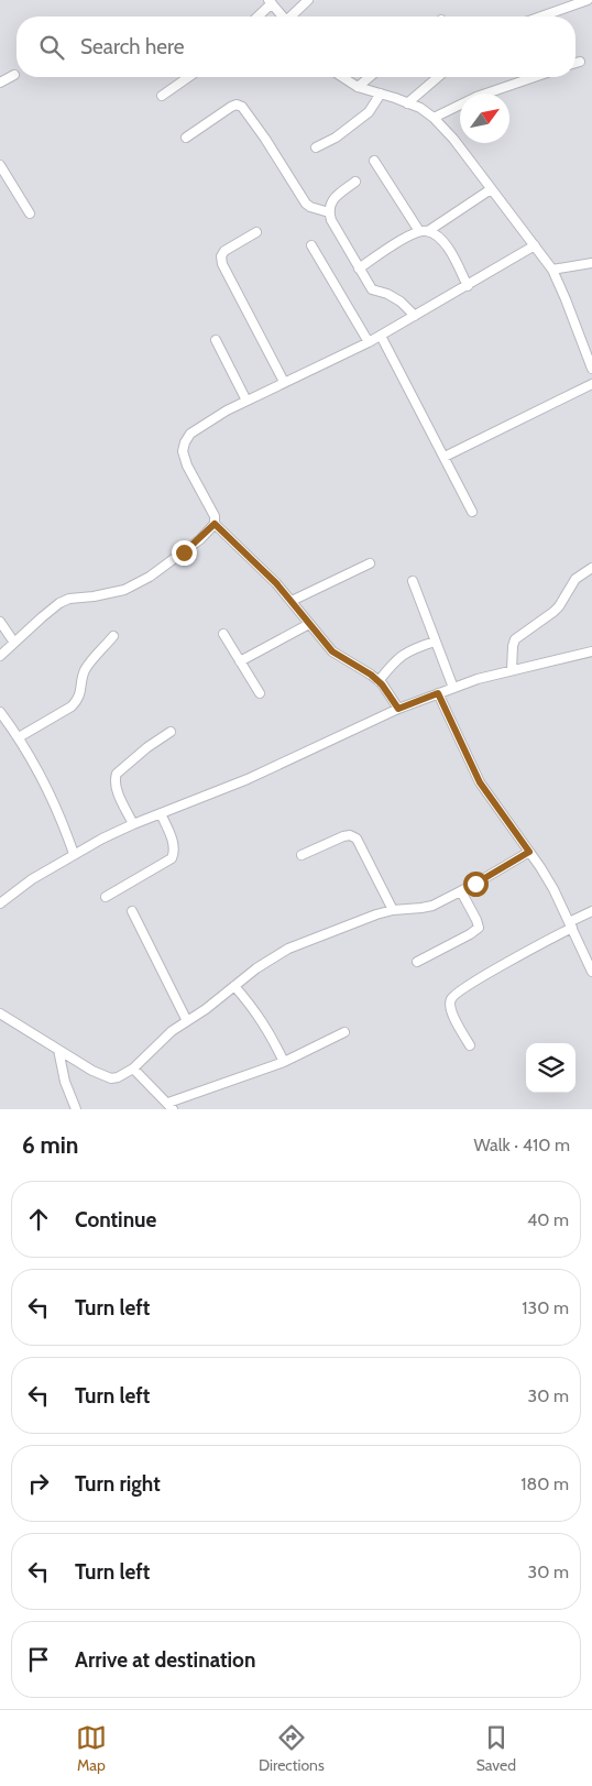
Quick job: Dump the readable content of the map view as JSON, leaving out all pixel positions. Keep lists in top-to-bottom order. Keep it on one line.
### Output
{"north":"top right","page":{"search":"Search here","heading":["6 min","Walk · 410 m"],"list":[["Continue","40 m"],["Turn left","130 m"],["Turn left","30 m"],["Turn right","180 m"],["Turn left","30 m"],"Arrive at destination"],"nav":["Map","Directions","Saved"]}}
